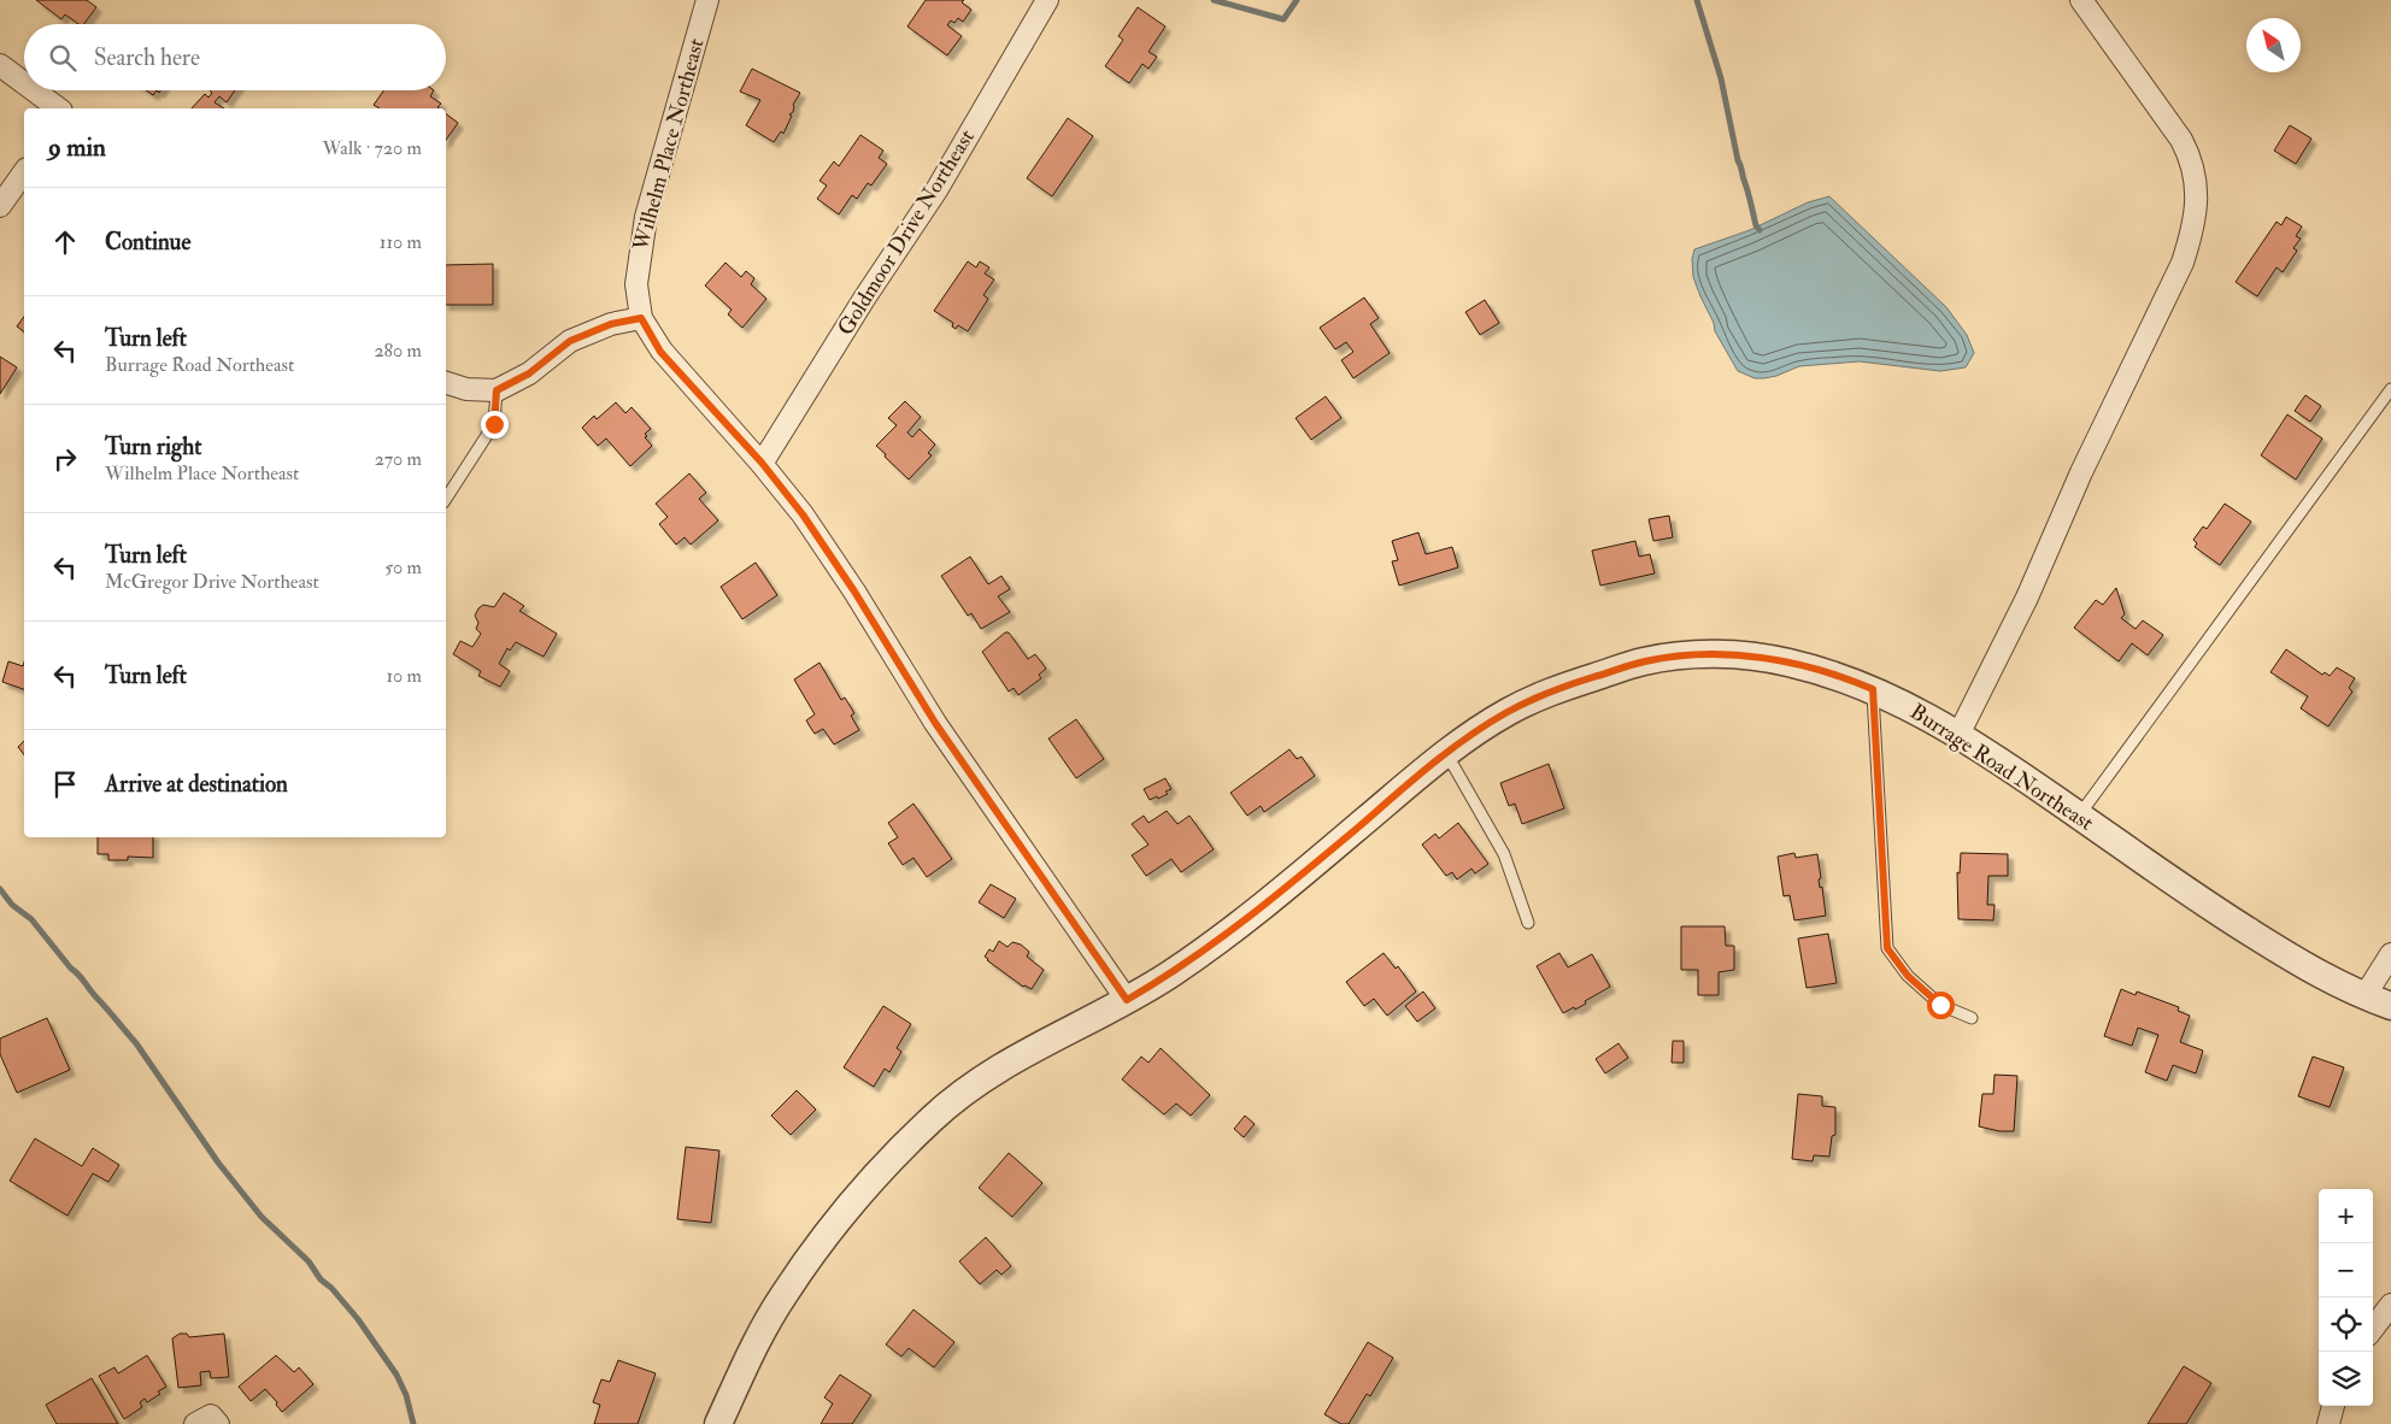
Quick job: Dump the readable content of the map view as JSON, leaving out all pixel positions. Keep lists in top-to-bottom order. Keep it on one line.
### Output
{"streets":{"street":["Wilhelm Place Northeast","Goldmoor Drive Northeast","Burrage Road Northeast"]},"crossings":[["Wilhelm Place Northeast","Goldmoor Drive Northeast"],["Wilhelm Place Northeast","Burrage Road Northeast"]],"north":"top left","page":{"search":"Search here","heading":["9 min","Walk · 720 m"],"list":[["Continue","110 m"],["Turn left","Burrage Road Northeast","280 m"],["Turn right","Wilhelm Place Northeast","270 m"],["Turn left","McGregor Drive Northeast","50 m"],["Turn left","10 m"],"Arrive at destination"],"map_buttons":["+","−"]}}
